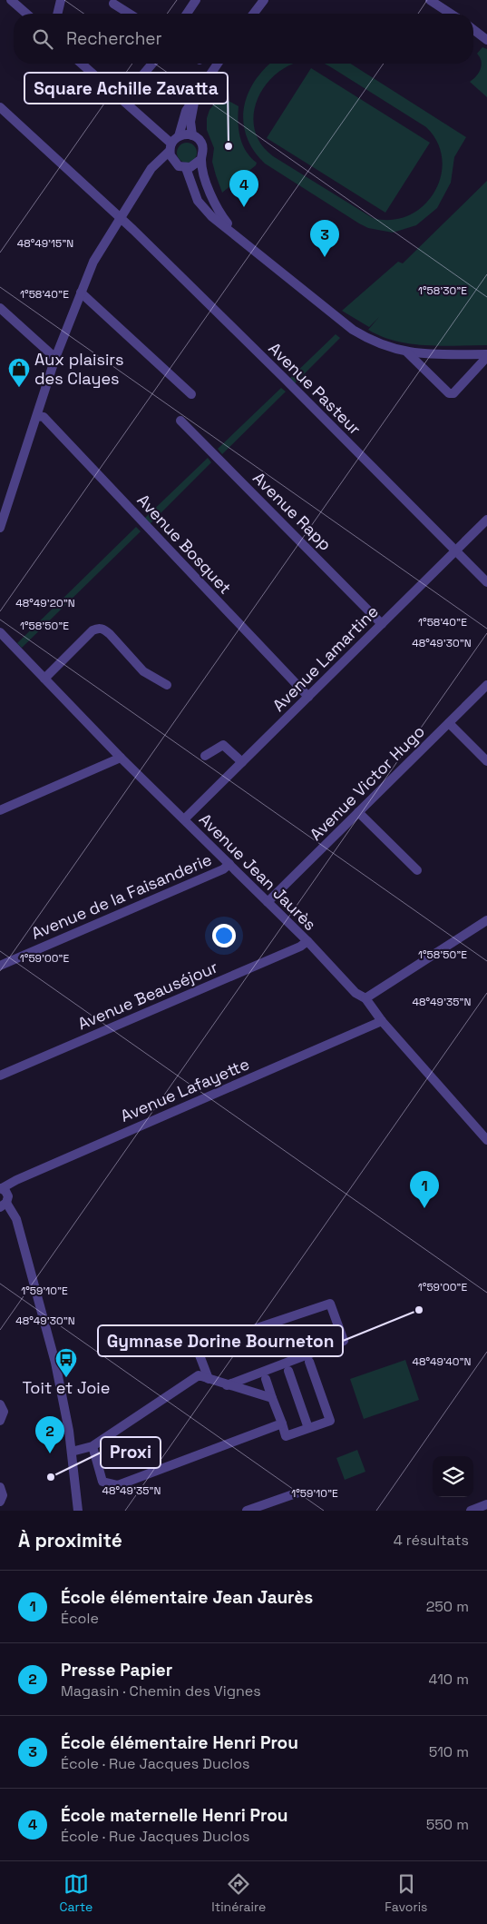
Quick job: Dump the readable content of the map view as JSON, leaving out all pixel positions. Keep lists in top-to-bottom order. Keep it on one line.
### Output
{"streets":{"street":["Avenue Pasteur","Avenue Rapp","Avenue Bosquet","Avenue Lamartine","Avenue Victor Hugo","Avenue Jean Jaurès","Avenue de la Faisanderie","Avenue Beauséjour","Avenue Lafayette"]},"crossings":[["Avenue Pasteur","Avenue Lamartine"],["Avenue Rapp","Avenue Lamartine"],["Avenue Bosquet","Avenue Lamartine"],["Avenue Lamartine","Avenue Jean Jaurès"],["Avenue Victor Hugo","Avenue Jean Jaurès"],["Avenue Jean Jaurès","Avenue de la Faisanderie"],["Avenue Jean Jaurès","Avenue Beauséjour"],["Avenue Jean Jaurès","Avenue Lafayette"]],"places":{"other":["Square Achille Zavatta","Gymnase Dorine Bourneton","Proxi"],"shop":["Aux plaisirs des Clayes"],"bus stop":["Toit et Joie"]},"page":{"search":"Rechercher","pins":["4","3","1","2"],"heading":["À proximité","4 résultats"],"list":[{"mark":"1","name":"École élémentaire Jean Jaurès","note":"École","value":"250 m"},{"mark":"2","name":"Presse Papier","note":"Magasin · Chemin des Vignes","value":"410 m"},{"mark":"3","name":"École élémentaire Henri Prou","note":"École · Rue Jacques Duclos","value":"510 m"},{"mark":"4","name":"École maternelle Henri Prou","note":"École · Rue Jacques Duclos","value":"550 m"}],"nav":["Carte","Itinéraire","Favoris"]},"coordinates":["48°49'15\"N","1°58'30\"E","1°58'40\"E","48°49'20\"N","1°58'50\"E","48°49'30\"N","1°59'00\"E","48°49'35\"N","1°59'10\"E","48°49'40\"N"]}
